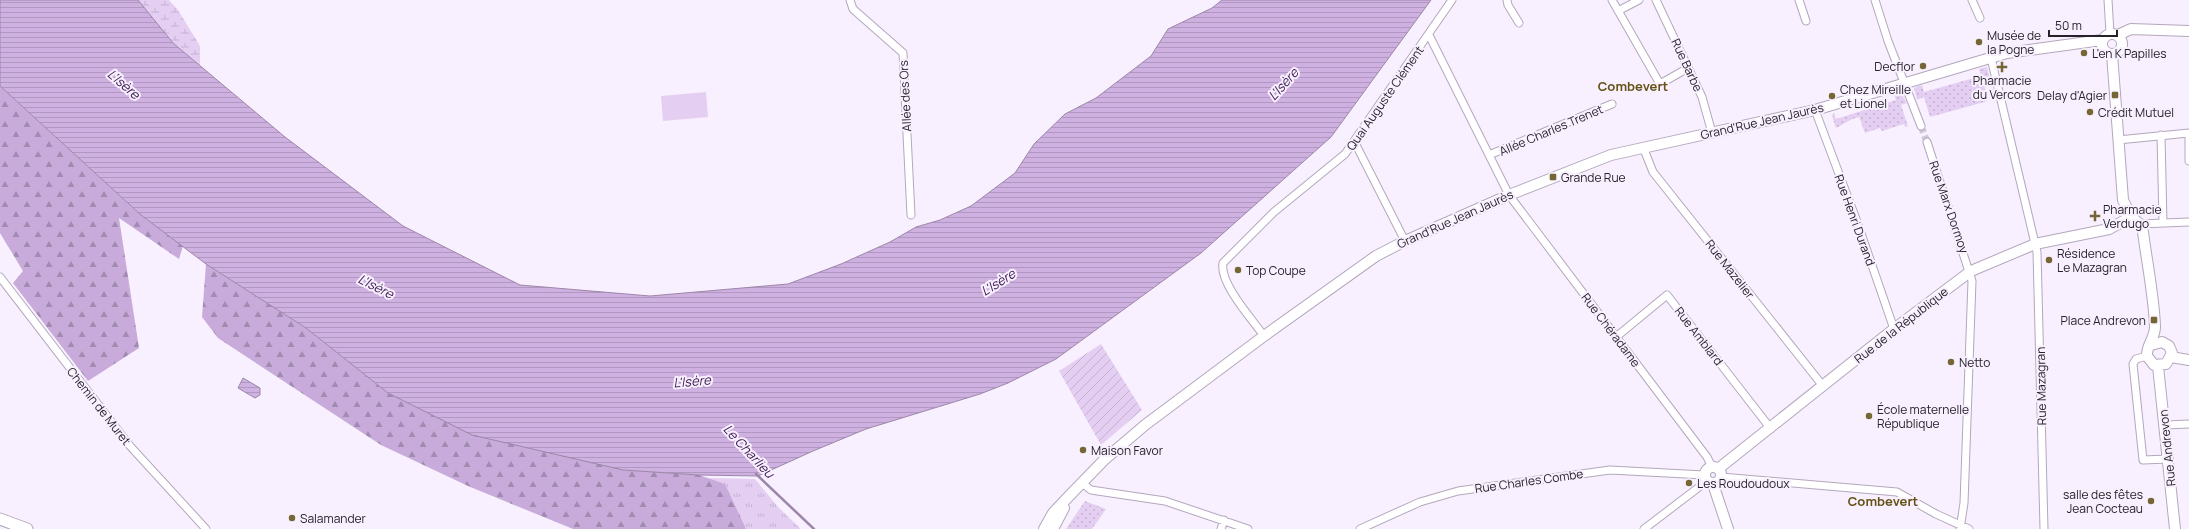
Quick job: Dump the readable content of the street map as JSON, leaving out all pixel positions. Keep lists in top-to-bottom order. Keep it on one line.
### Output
{"streets":{"main road":["Grand'Rue Jean Jaurès","Rue de la République","Rue Andrevon"],"street":["Rue Barbe","Allée des Ors","Quai Auguste Clément","Allée Charles Trenet","Rue Marx Dormoy","Rue Henri Durand","Rue Mazelier","Rue Chéradame","Rue Amblard","Rue Mazagran","Chemin de Muret","Rue Charles Combe"]},"crossings":[["Rue Barbe","Grand'Rue Jean Jaurès"],["Quai Auguste Clément","Grand'Rue Jean Jaurès"],["Quai Auguste Clément","Rue Chéradame"],["Grand'Rue Jean Jaurès","Rue Henri Durand"],["Grand'Rue Jean Jaurès","Rue Mazelier"],["Grand'Rue Jean Jaurès","Rue Chéradame"],["Grand'Rue Jean Jaurès","Rue Mazagran"],["Allée Charles Trenet","Rue Chéradame"],["Rue Marx Dormoy","Rue de la République"],["Rue Marx Dormoy","Rue Charles Combe"],["Rue Henri Durand","Rue de la République"],["Rue Mazelier","Rue de la République"],["Rue de la République","Rue Chéradame"],["Rue de la République","Rue Amblard"],["Rue de la République","Rue Mazagran"],["Rue de la République","Rue Charles Combe"],["Rue Chéradame","Rue Amblard"],["Rue Chéradame","Rue Charles Combe"]],"districts":["Combevert","Combevert"],"water":["L'Isère","Le Charlieu"],"places":{"other":["Musée de la Pogne","L'en K Papilles","Decflor","Chez Mireille et Lionel","Crédit Mutuel","Résidence Le Mazagran","Top Coupe","Netto","École maternelle République","Maison Favor","Les Roudoudoux","salle des fêtes Jean Cocteau","Salamander"],"health":["Pharmacie du Vercors","Pharmacie Verdugo"],"transit":["Delay d'Agier","Grande Rue","Place Andrevon"]},"scale_bar":"50 m"}
